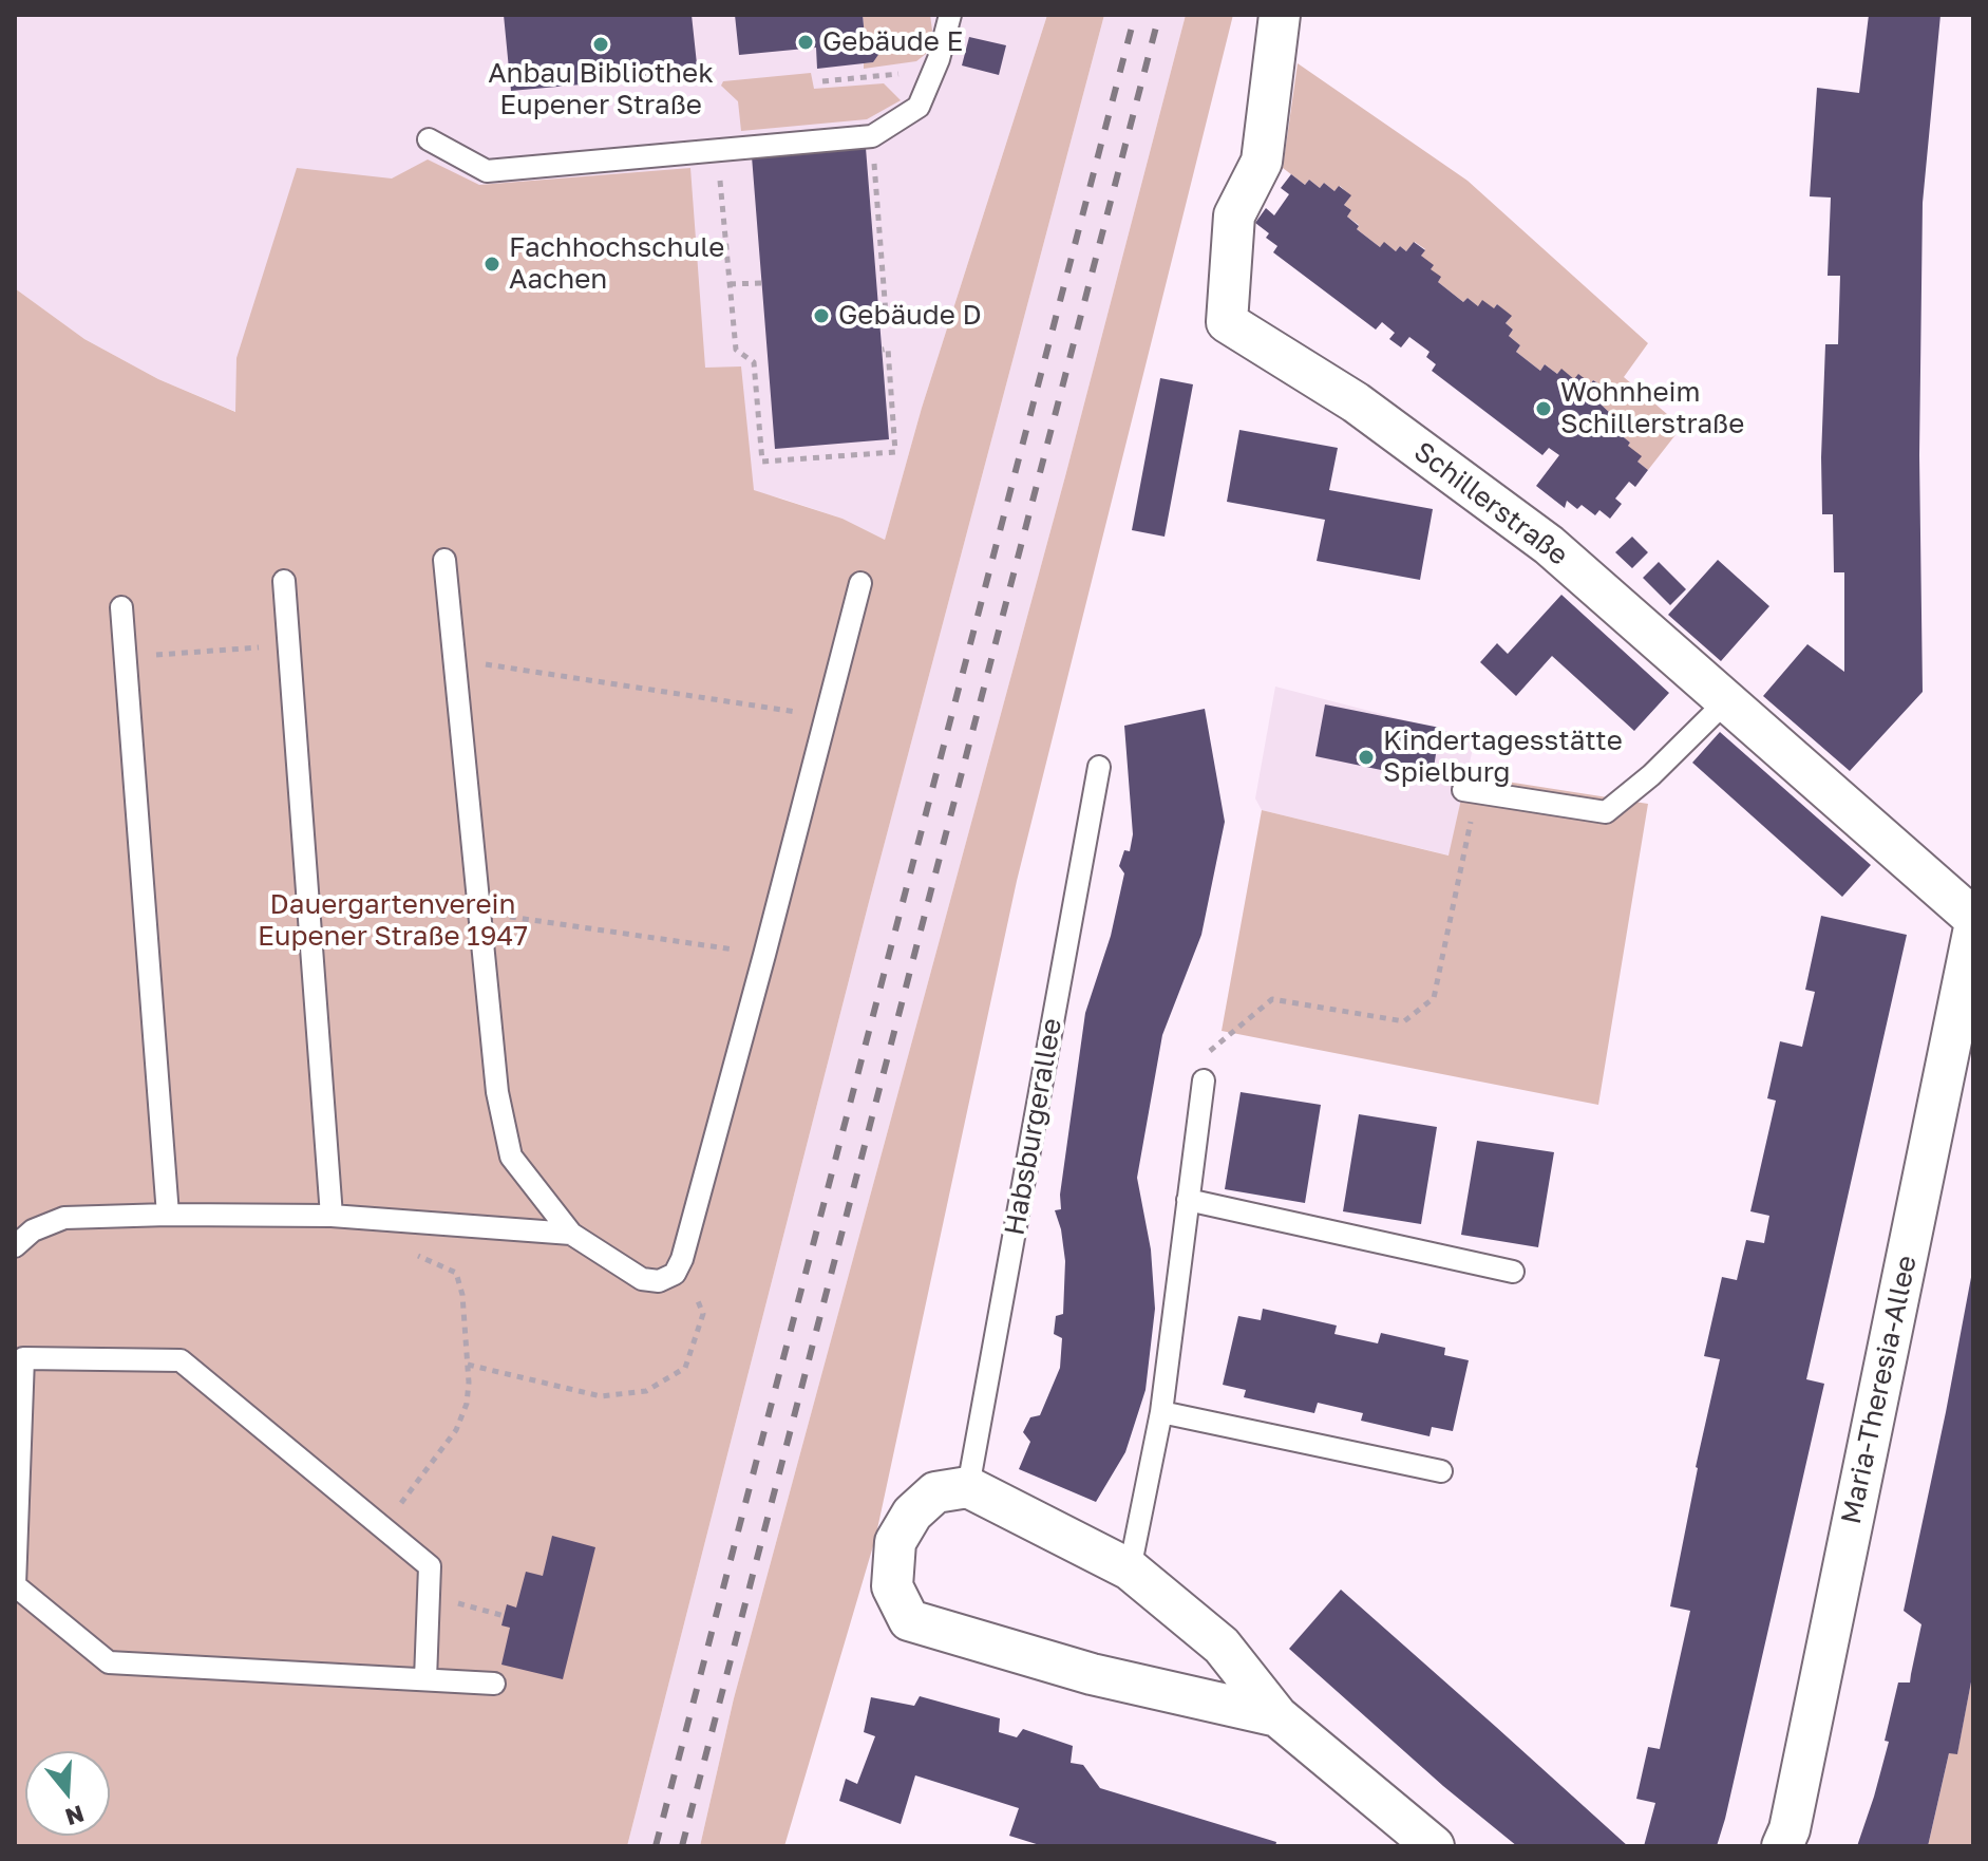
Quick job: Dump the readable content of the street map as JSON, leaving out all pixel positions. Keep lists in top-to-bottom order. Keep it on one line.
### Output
{"streets":{"street":["Schillerstraße","Maria-Theresia-Allee"],"lane":["Habsburgerallee"]},"parks":["Dauergartenverein Eupener Straße 1947"],"places":["Gebäude E","Anbau Bibliothek Eupener Straße","Fachhochschule Aachen","Gebäude D","Wohnheim Schillerstraße","Kindertagesstätte Spielburg"],"north":"bottom"}
